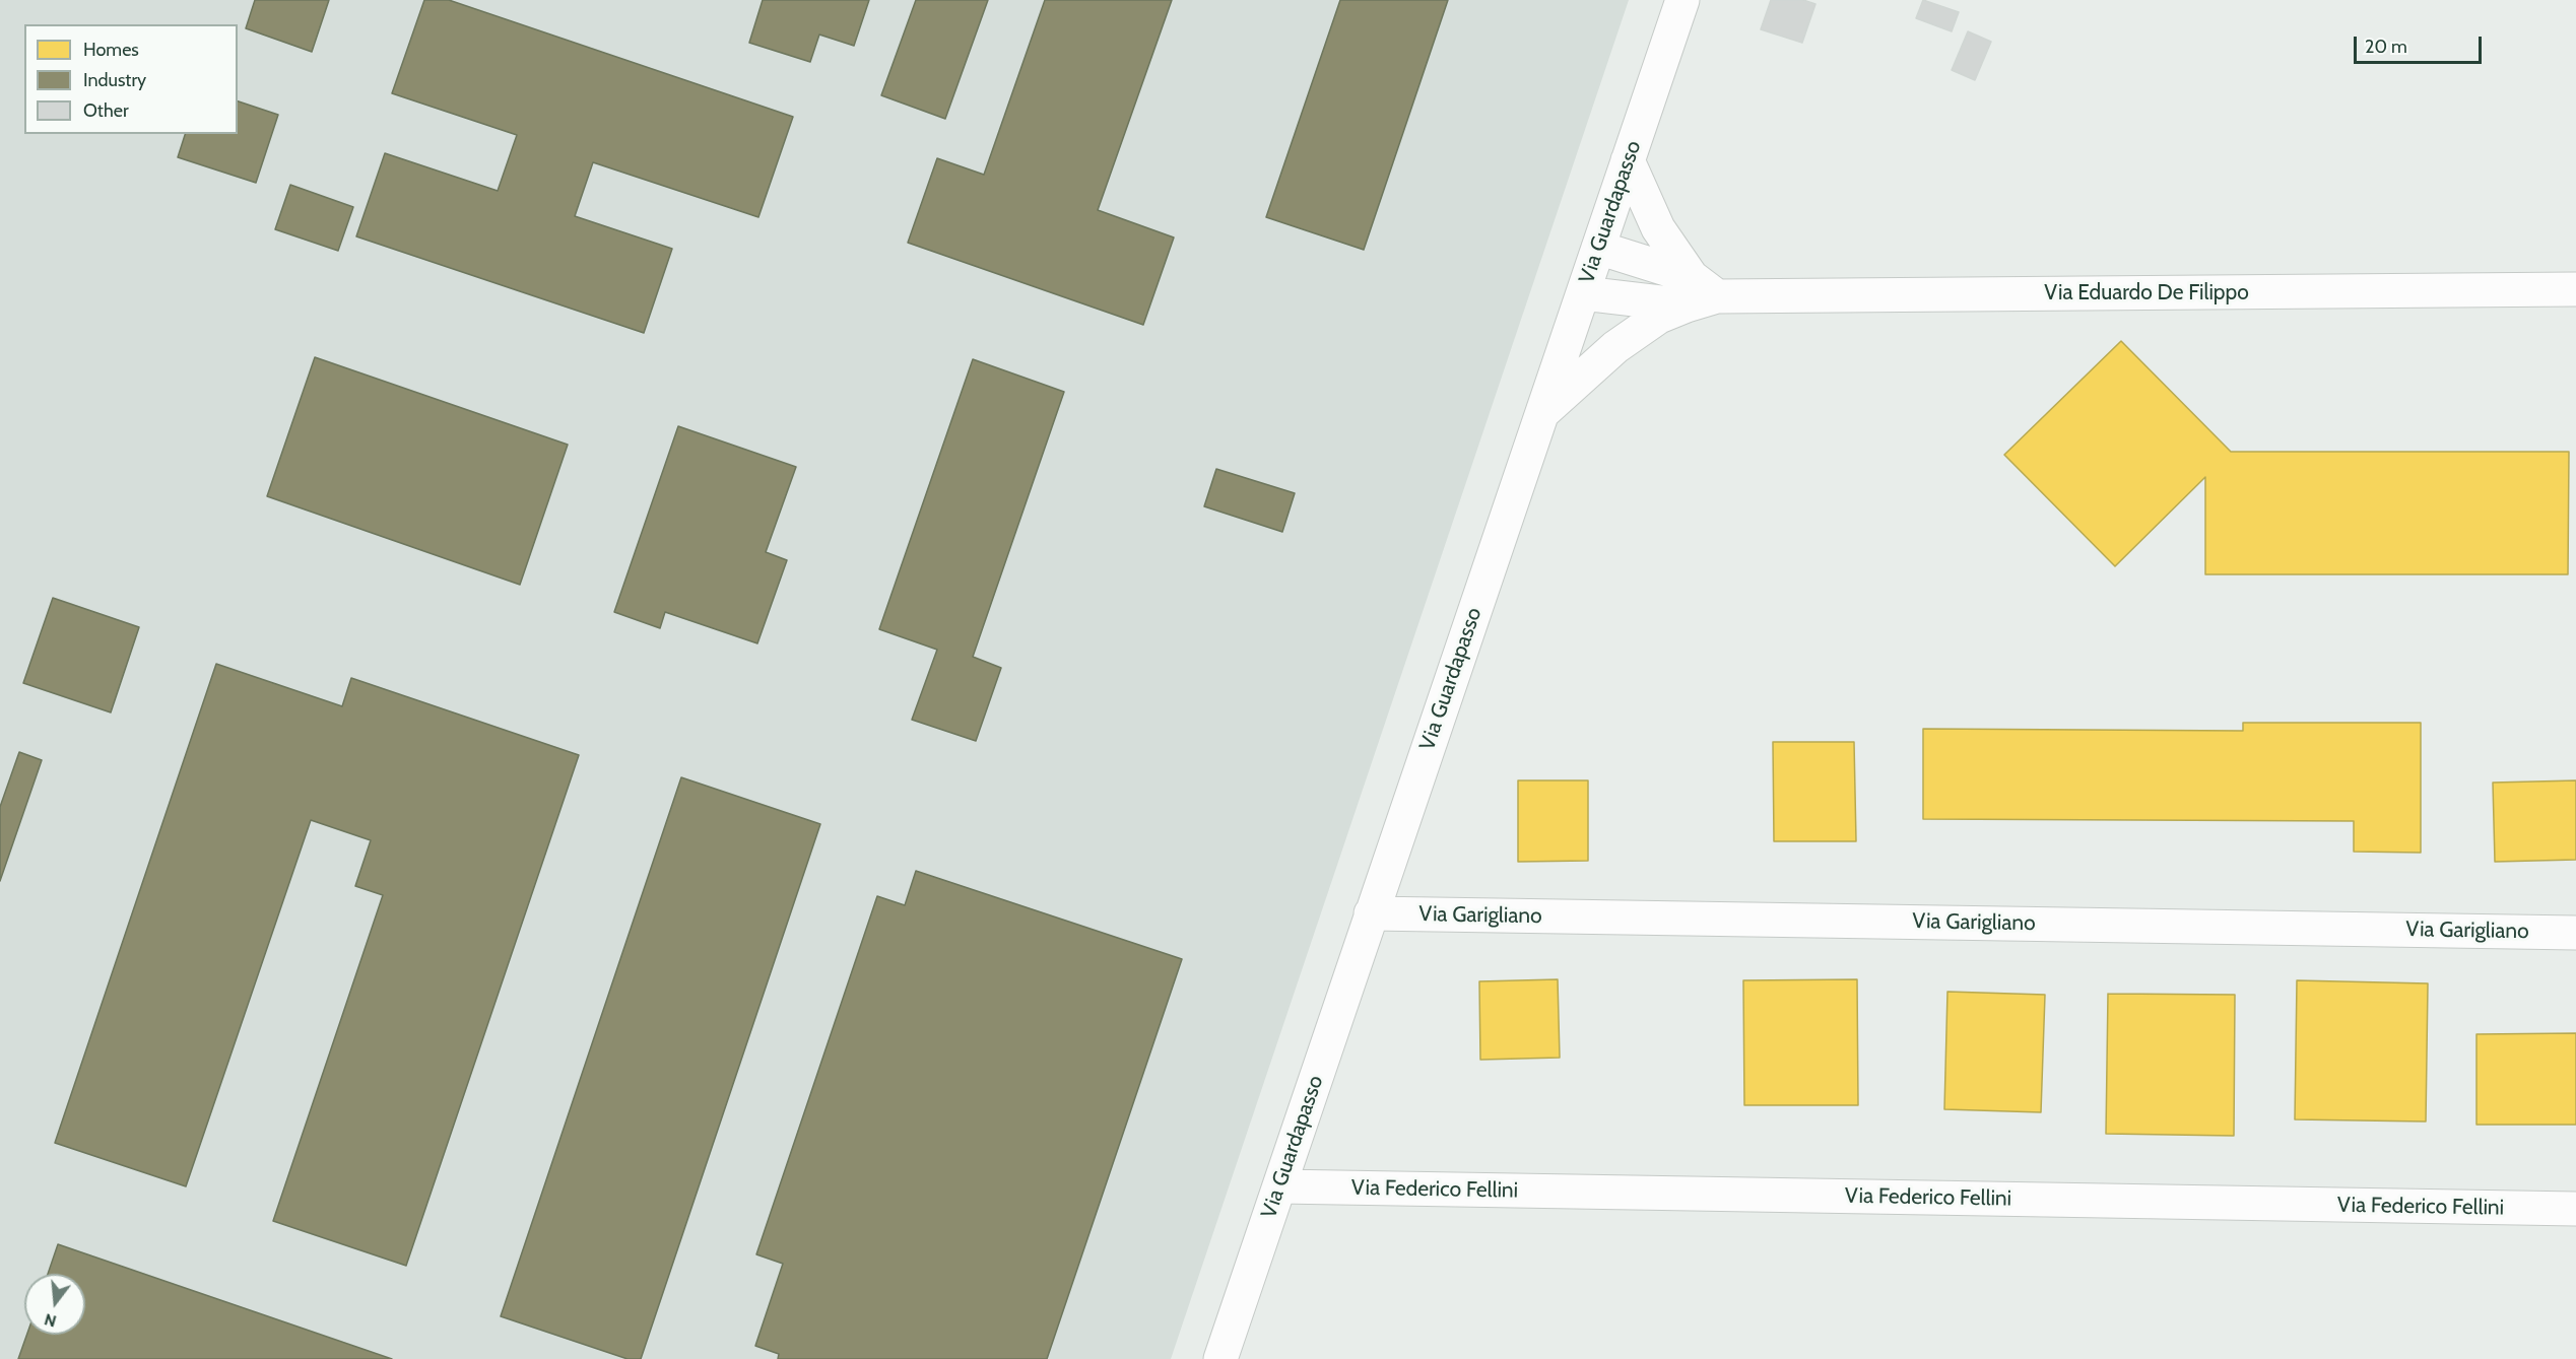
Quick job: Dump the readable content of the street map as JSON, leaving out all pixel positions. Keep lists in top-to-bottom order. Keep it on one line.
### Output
{"streets":{"street":["Via Guardapasso","Via Eduardo De Filippo","Via Garigliano","Via Federico Fellini"]},"crossings":[["Via Guardapasso","Via Eduardo De Filippo"],["Via Guardapasso","Via Garigliano"],["Via Guardapasso","Via Federico Fellini"]],"legend":["Homes","Industry","Other"],"scale_bar":"20 m","north":"bottom"}
